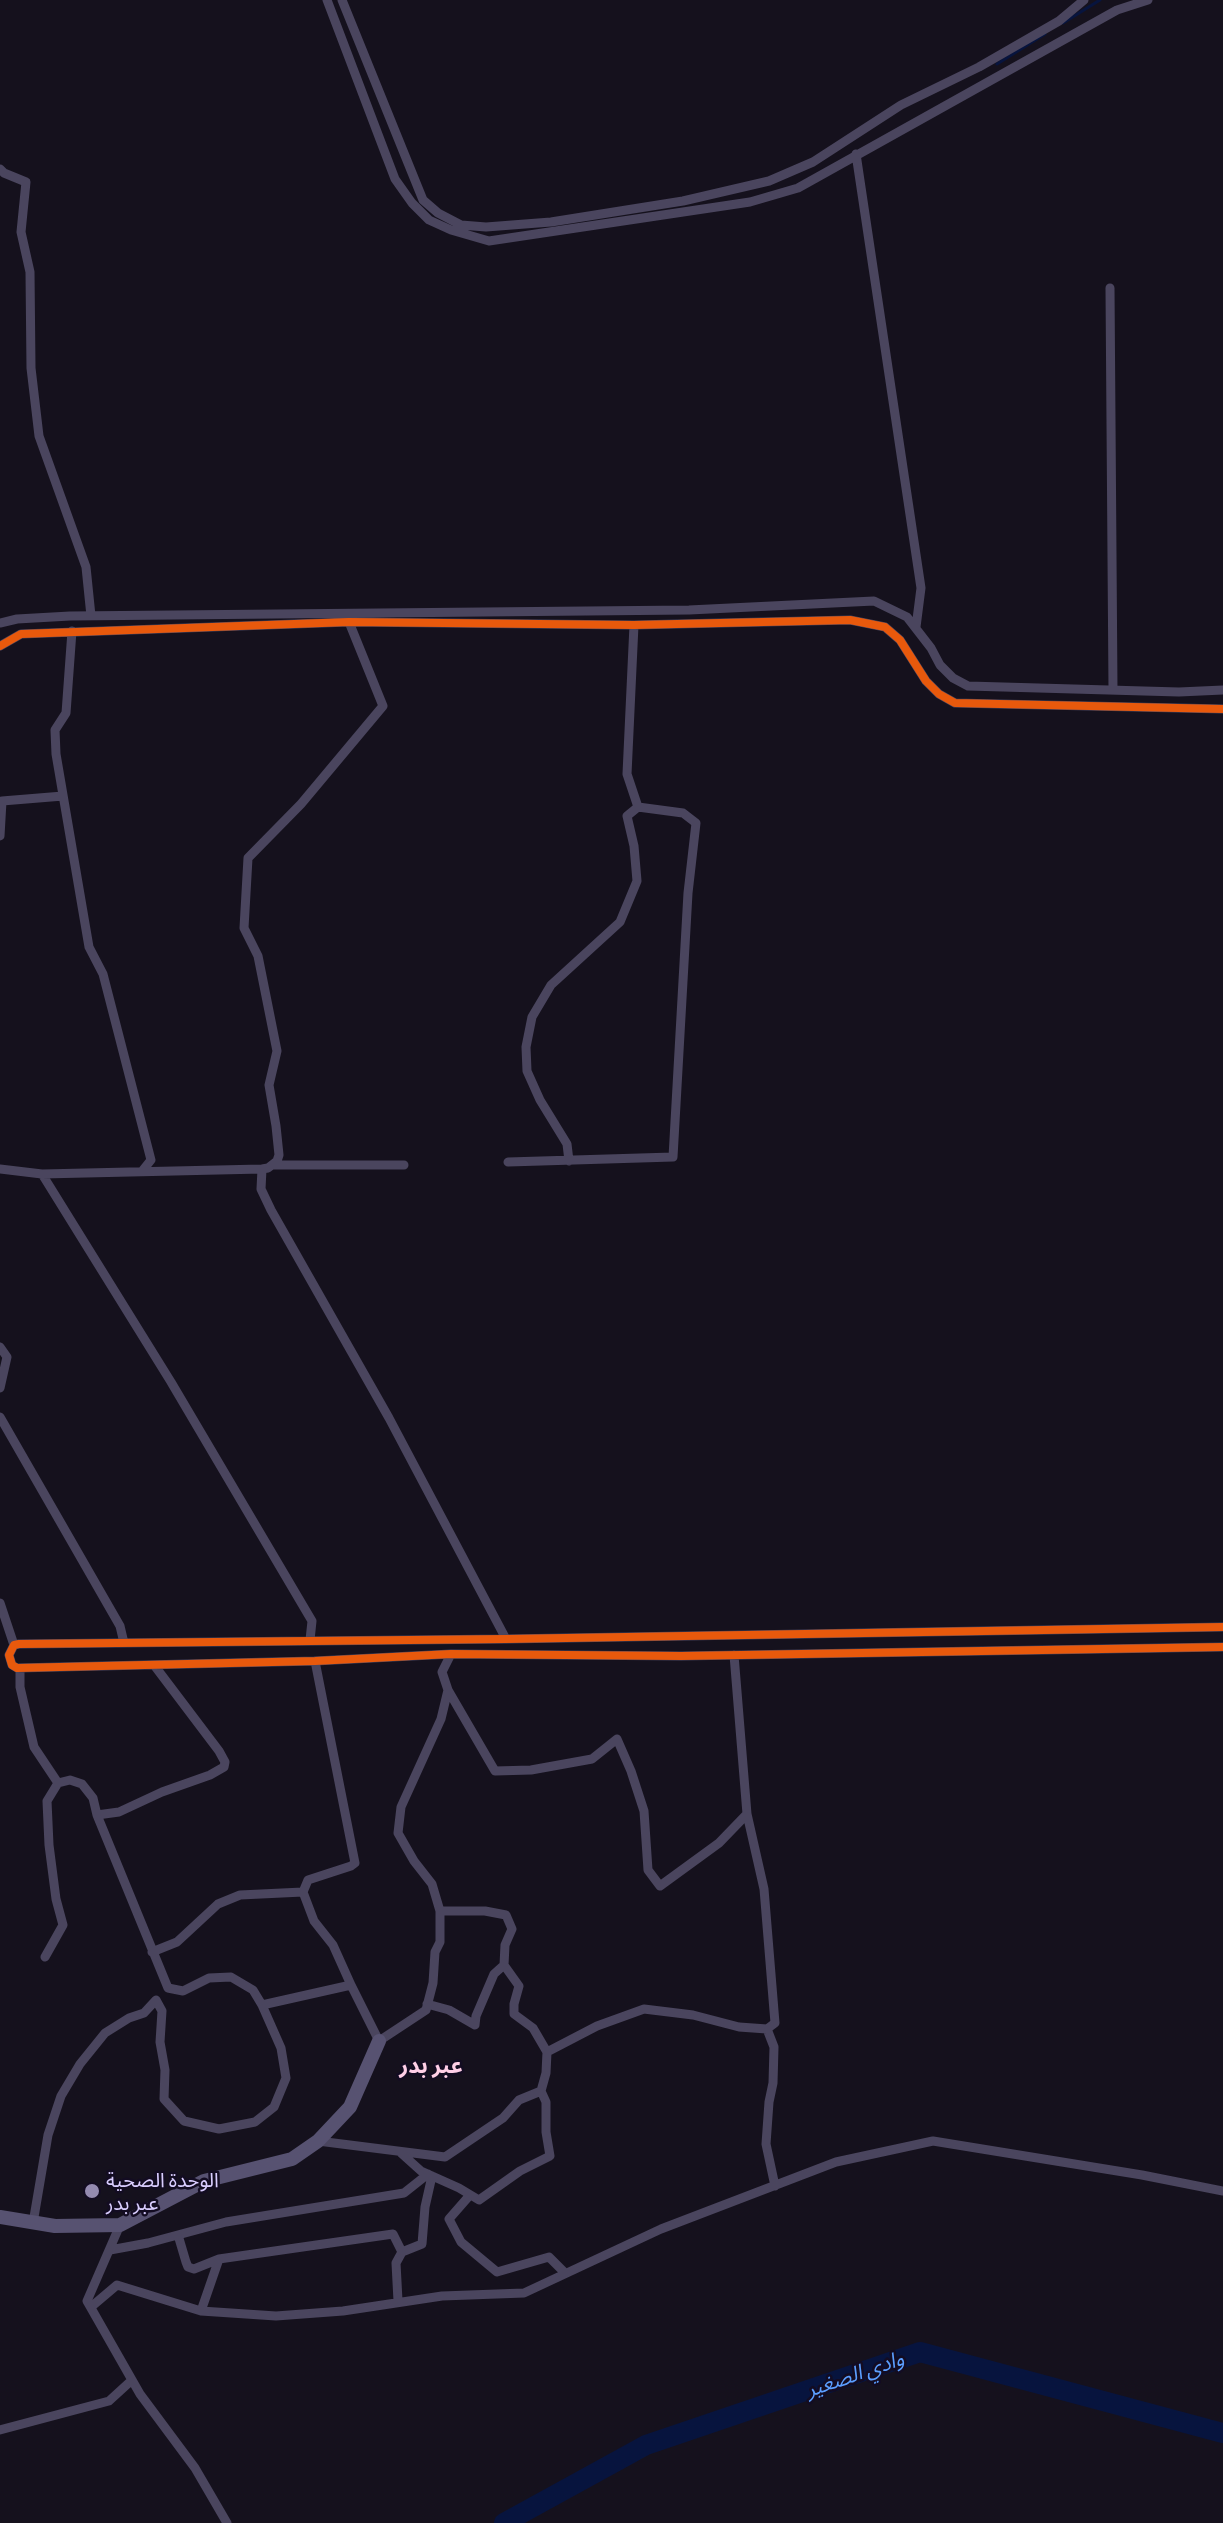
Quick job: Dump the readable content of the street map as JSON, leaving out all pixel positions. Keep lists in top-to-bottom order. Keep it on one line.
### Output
{"districts":["عبر بدر"],"water":["وادي الصغير"],"places":["الوحدة الصحية عبر بدر"]}
